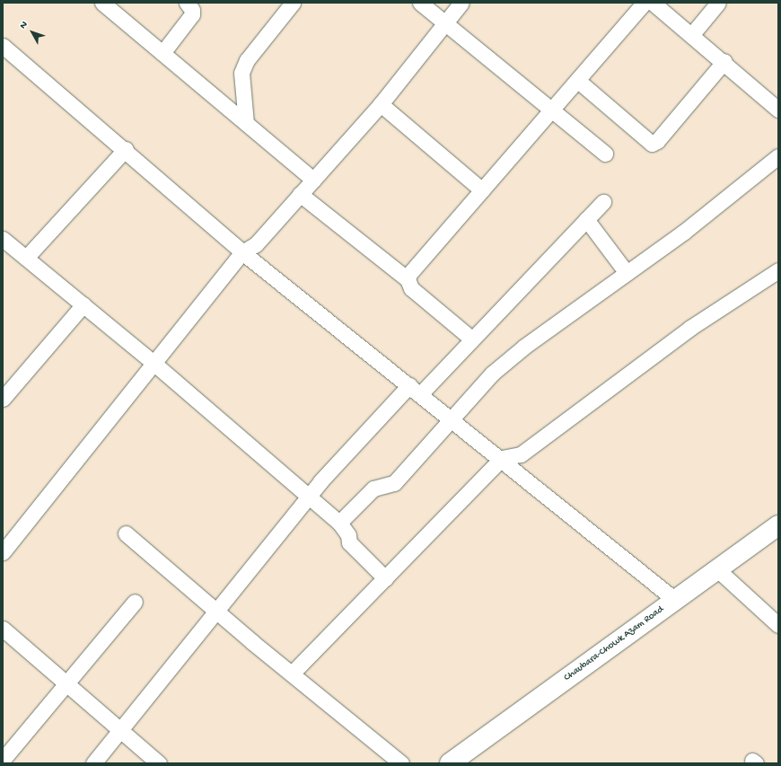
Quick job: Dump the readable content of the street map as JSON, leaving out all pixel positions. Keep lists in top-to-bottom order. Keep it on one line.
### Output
{"streets":{"main road":["Chaubara-Chowk Azam Road"]},"north":"top left"}
